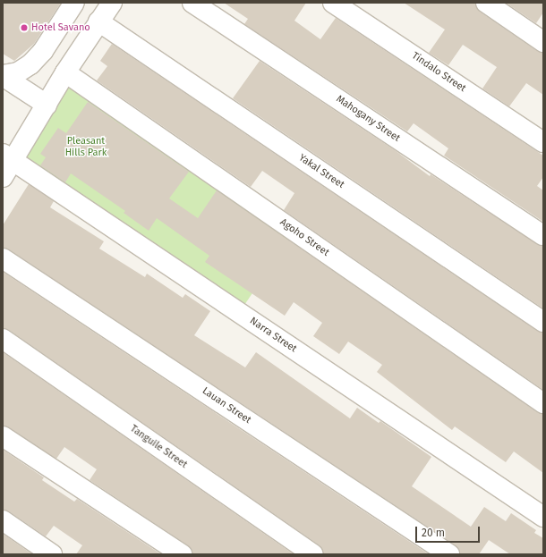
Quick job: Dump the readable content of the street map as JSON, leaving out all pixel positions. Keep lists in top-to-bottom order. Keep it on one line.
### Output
{"streets":{"street":["Tindalo Street","Mahogany Street","Yakal Street","Agoho Street","Narra Street","Lauan Street","Tanguile Street"]},"parks":["Pleasant Hills Park"],"places":["Hotel Savano"],"scale_bar":"20 m"}
